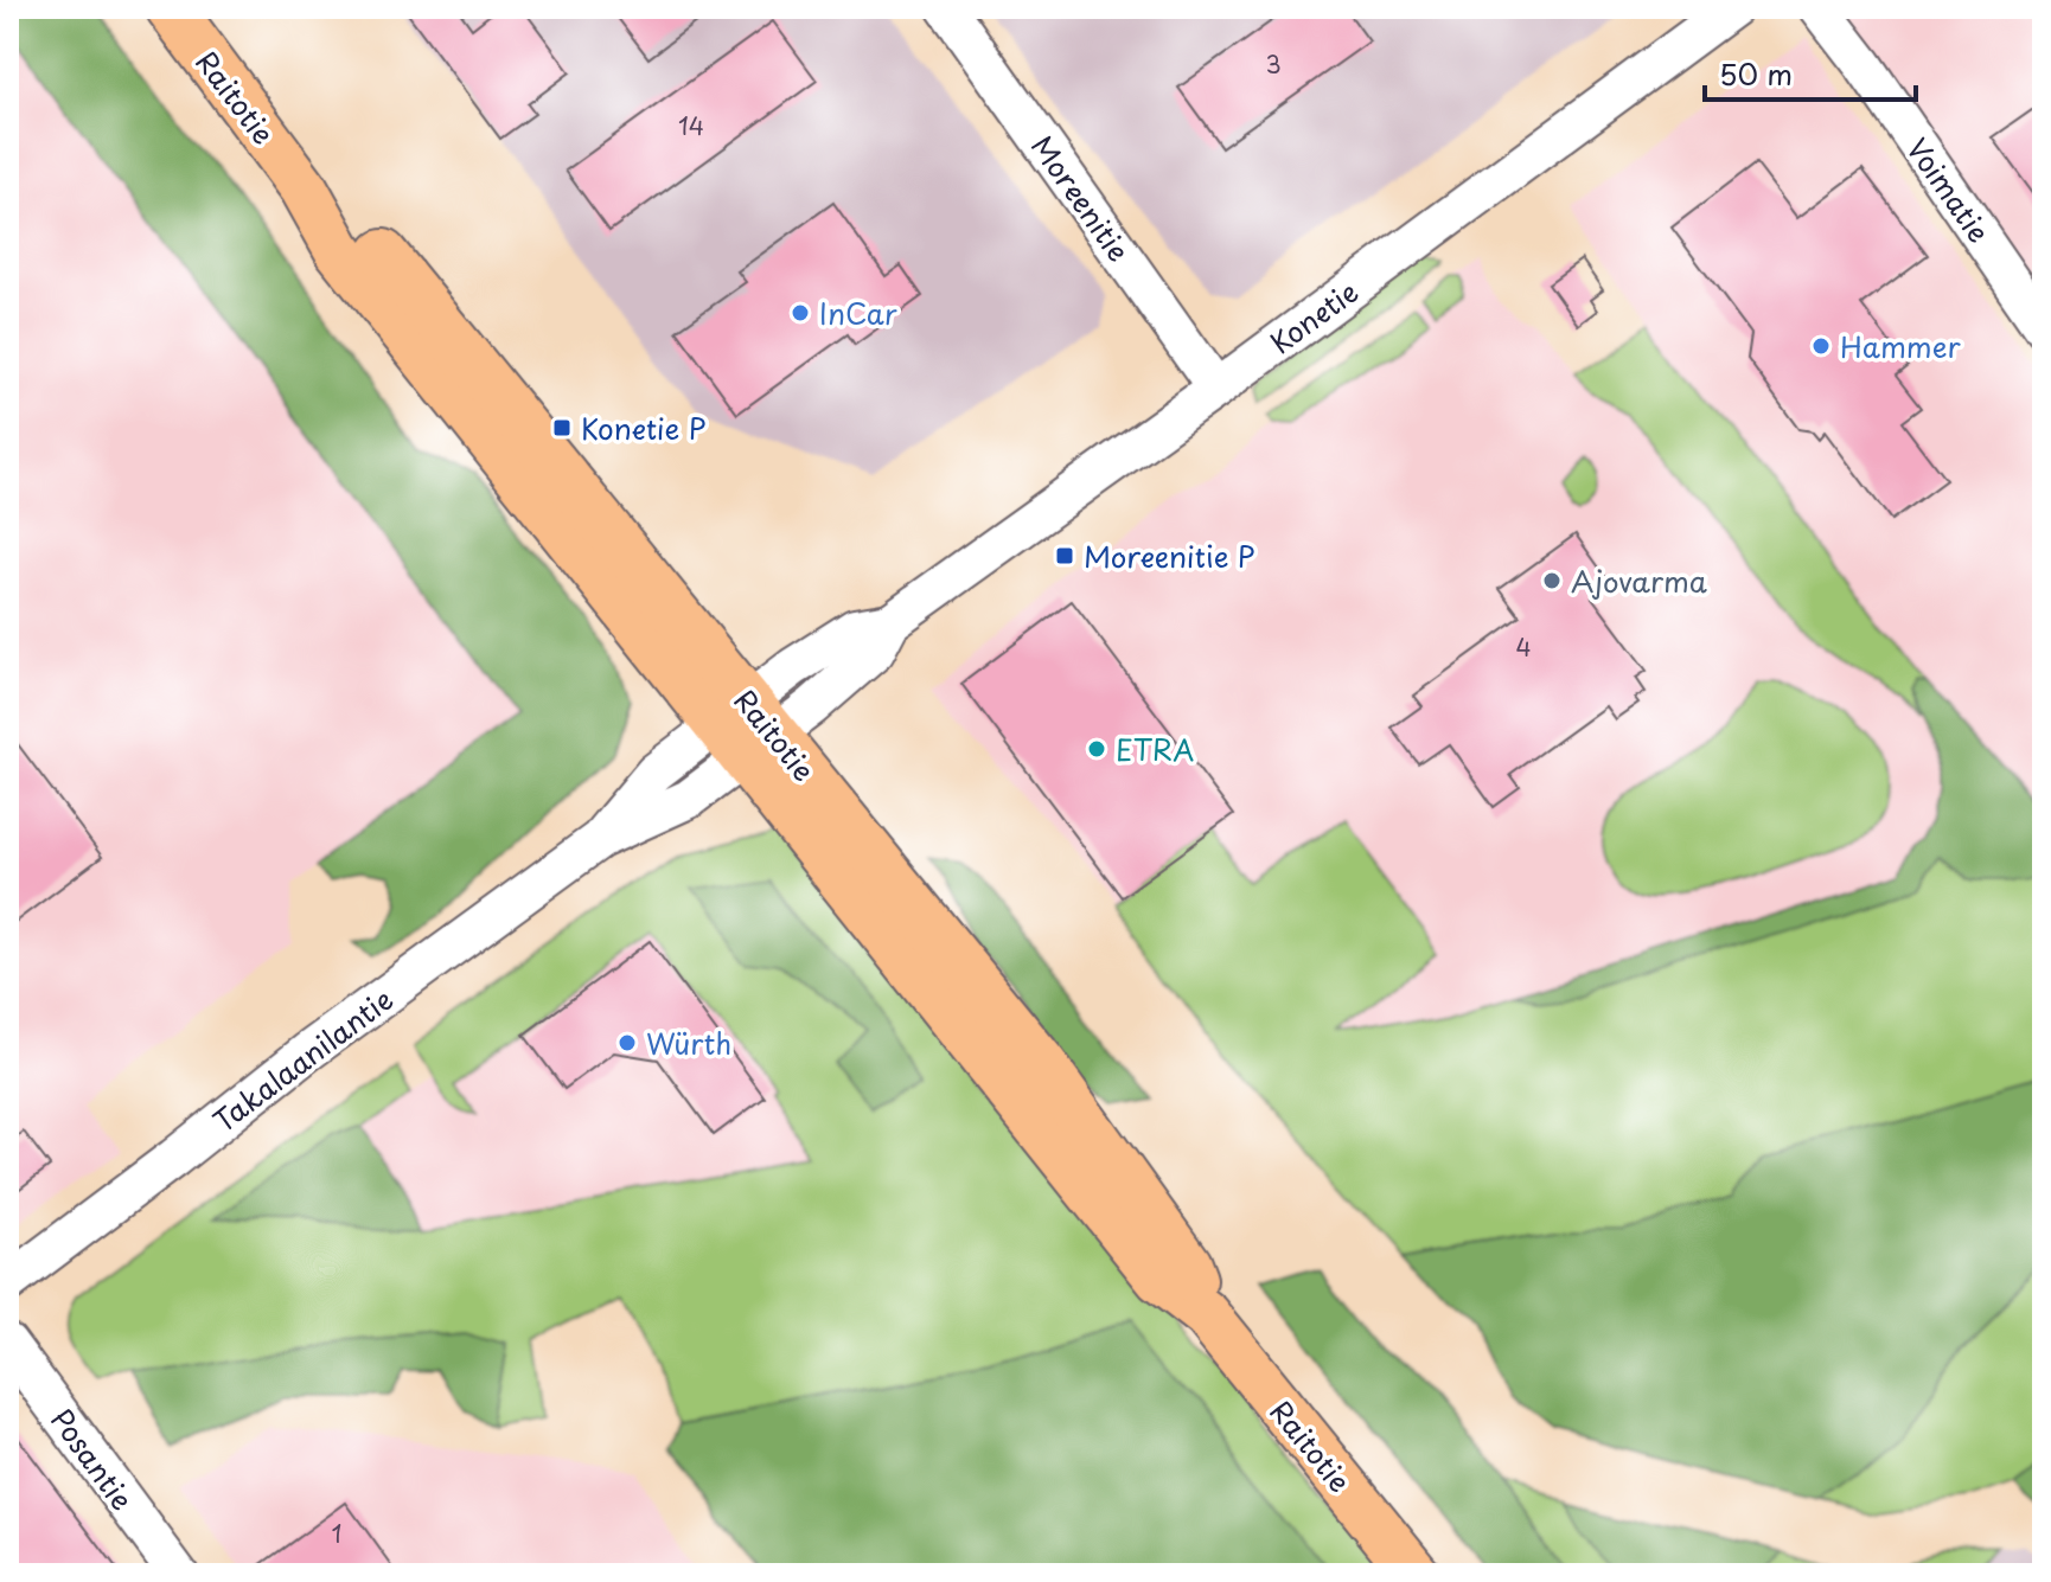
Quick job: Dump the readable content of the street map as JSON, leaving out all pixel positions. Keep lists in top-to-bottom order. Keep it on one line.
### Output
{"streets":{"main road":["Raitotie"],"street":["Voimatie","Moreenitie","Konetie","Takalaanilantie","Posantie"]},"crossings":[["Raitotie","Konetie"],["Raitotie","Takalaanilantie"],["Moreenitie","Konetie"],["Konetie","Takalaanilantie"]],"places":{"other":["InCar","Hammer","Ajovarma","ETRA","Würth"],"transit":["Konetie P","Moreenitie P"]},"house_numbers":["3","14","4","1"],"scale_bar":"50 m"}
